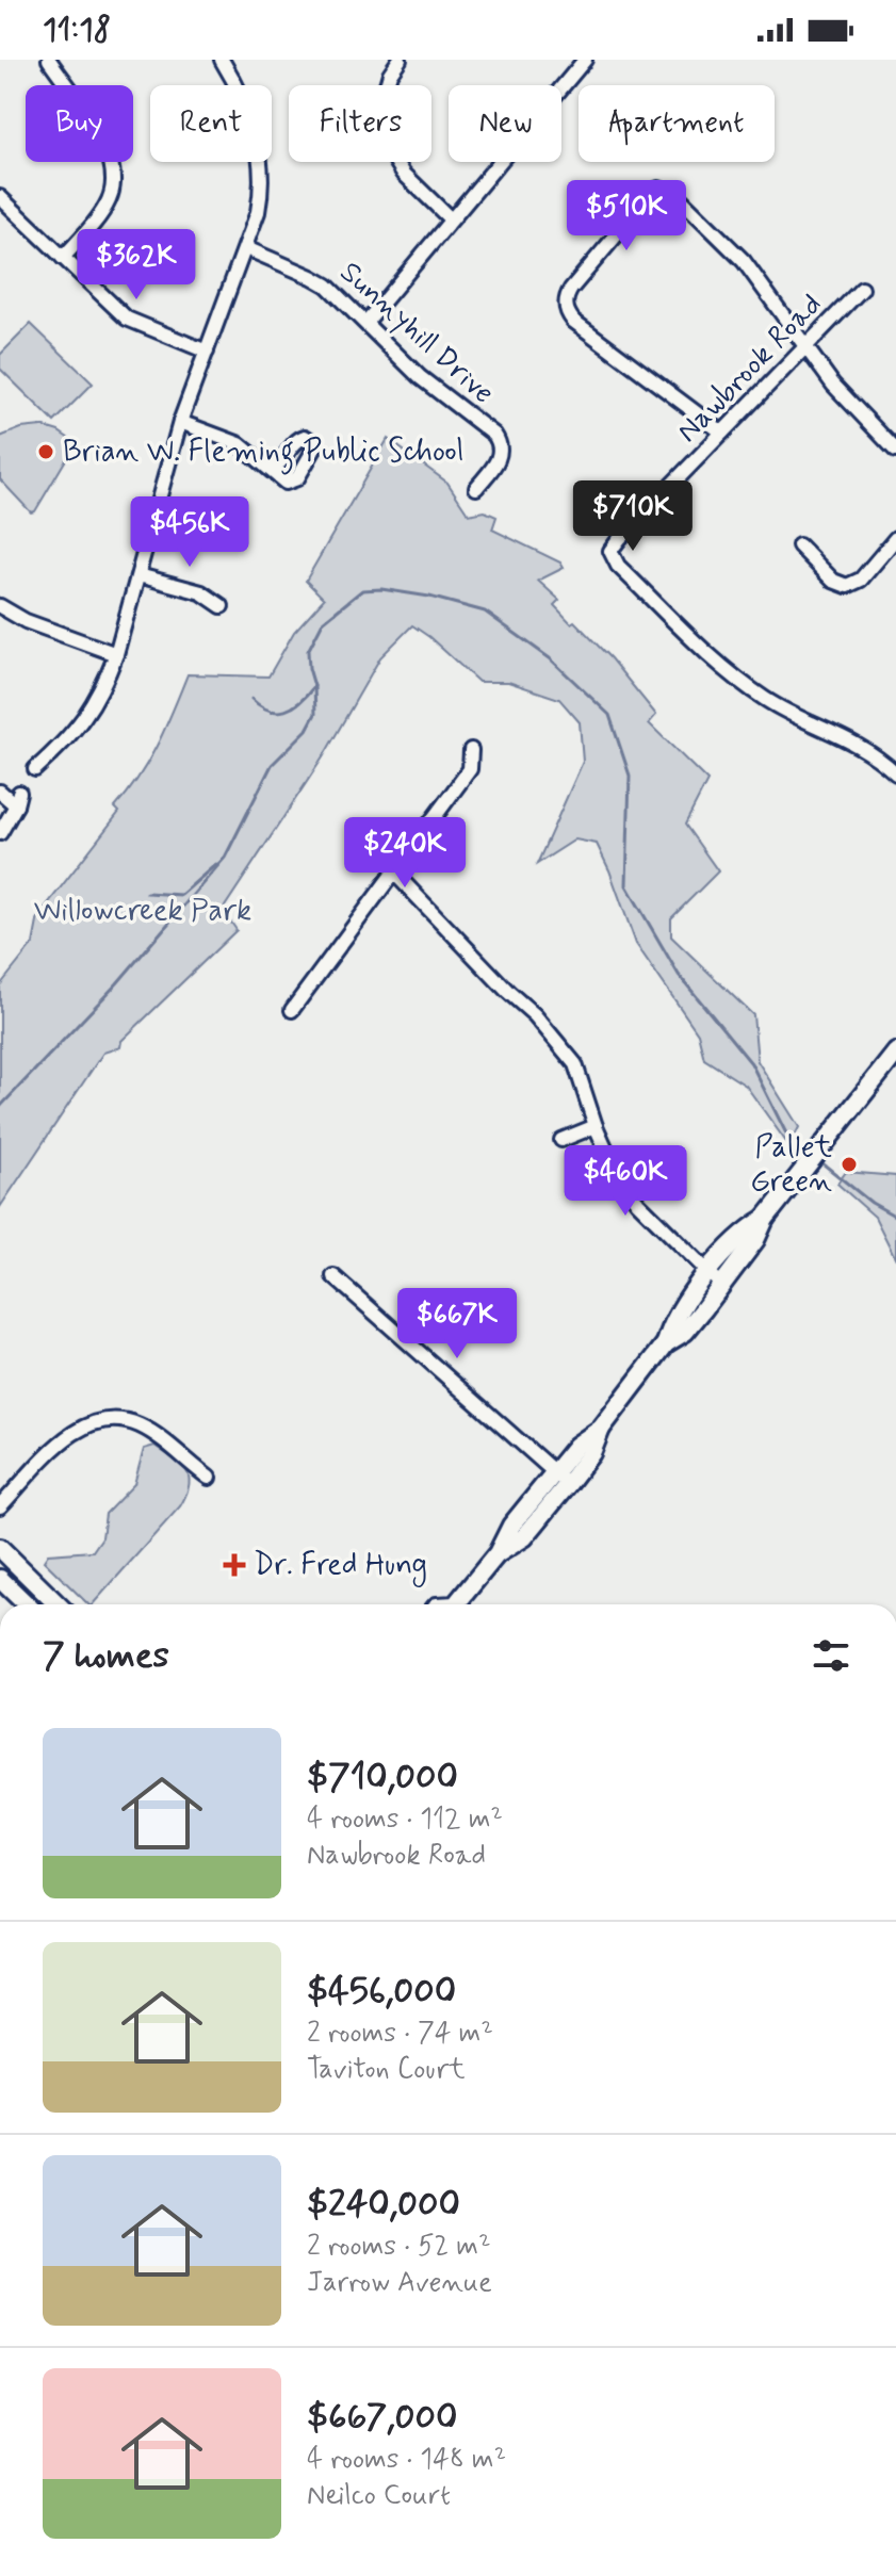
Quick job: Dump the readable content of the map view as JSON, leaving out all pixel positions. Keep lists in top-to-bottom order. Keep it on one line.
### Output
{"streets":{"street":["Sunnyhill Drive","Nawbrook Road"]},"parks":["Willowcreek Park"],"places":{"other":["Brian W. Fleming Public School","Pallet Green"],"health":["Dr. Fred Hung"]},"page":{"status":"11:18","chip":["Buy","Rent","Filters","New","Apartment"],"price":["$510K","$362K","$710K","$456K","$240K","$460K","$667K"],"heading":"7 homes","list":[{"name":"$710,000","note":"4 rooms · 112 m² · Nawbrook Road"},{"name":"$456,000","note":"2 rooms · 74 m² · Taviton Court"},{"name":"$240,000","note":"2 rooms · 52 m² · Jarrow Avenue"},{"name":"$667,000","note":"4 rooms · 148 m² · Neilco Court"}]}}
